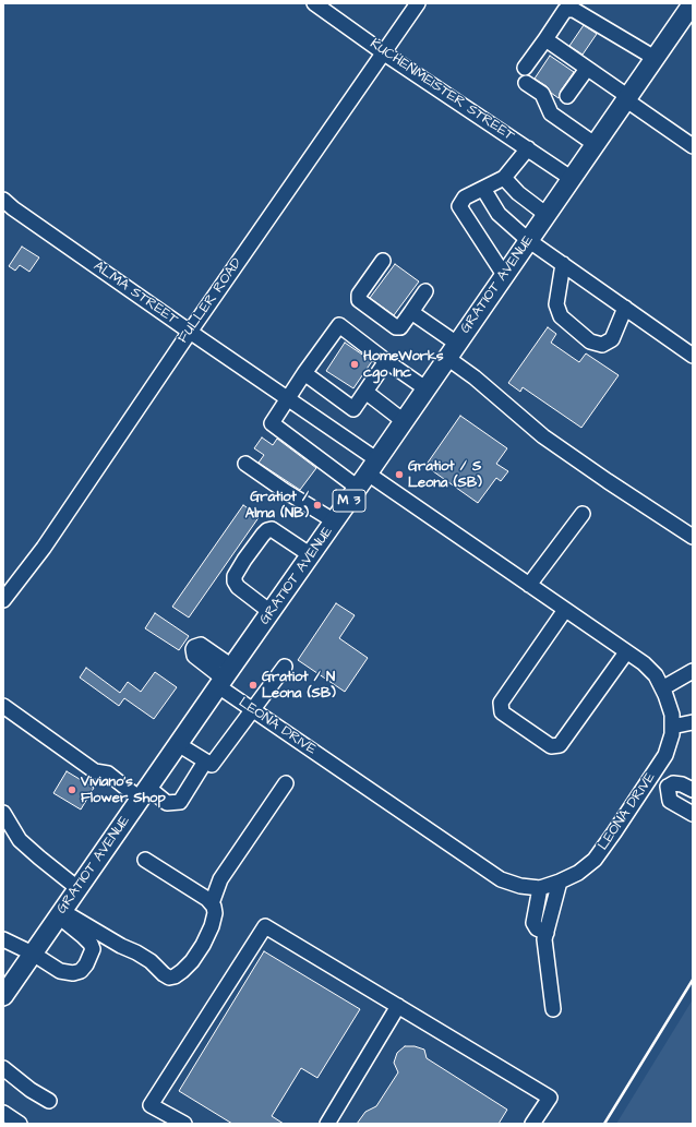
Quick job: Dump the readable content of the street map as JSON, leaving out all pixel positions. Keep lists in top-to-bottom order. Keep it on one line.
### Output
{"streets":{"main road":["GRATIOT AVENUE","M 3"],"street":["KUCHENMEISTER STREET","ALMA STREET","FULLER ROAD","LEONA DRIVE"]},"crossings":[["KUCHENMEISTER STREET","GRATIOT AVENUE"],["KUCHENMEISTER STREET","FULLER ROAD"],["GRATIOT AVENUE","ALMA STREET"],["GRATIOT AVENUE","LEONA DRIVE"],["ALMA STREET","FULLER ROAD"],["ALMA STREET","LEONA DRIVE"]],"places":["HomeWorks cgo Inc","Gratiot / S Leona (SB)","Gratiot / Alma (NB)","Gratiot / N Leona (SB)","Viviano's Flower Shop"]}
